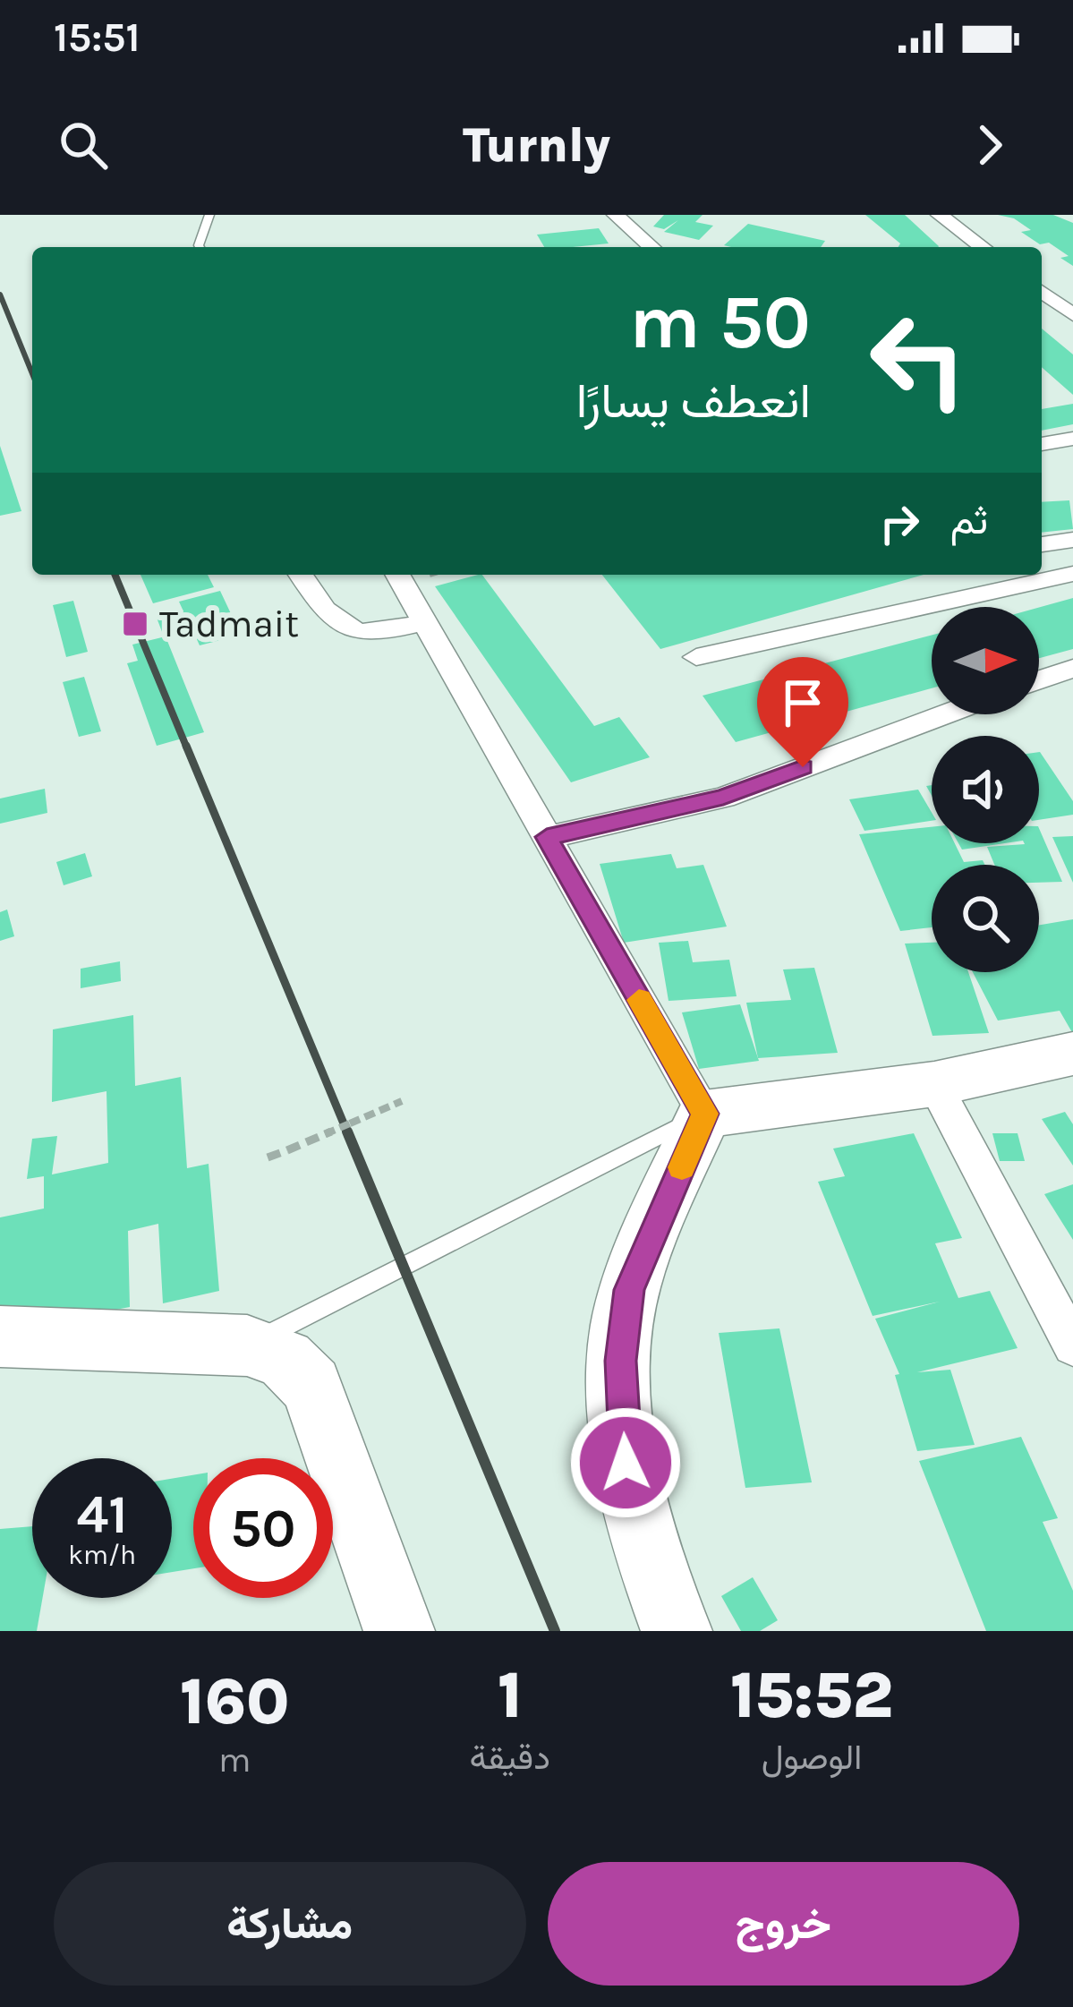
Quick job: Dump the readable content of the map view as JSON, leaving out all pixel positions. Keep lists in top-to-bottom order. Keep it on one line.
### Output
{"places":{"transit":["Tadmait"]},"north":"right","page":{"status":"15:51","header":"Turnly","turn":["50 m","انعطف يسارًا"],"then":"ثم","speed":"41 km/h","limit":"50","eta":["15:52","الوصول","1","دقيقة","160","m"],"buttons":["خروج","مشاركة"]}}
